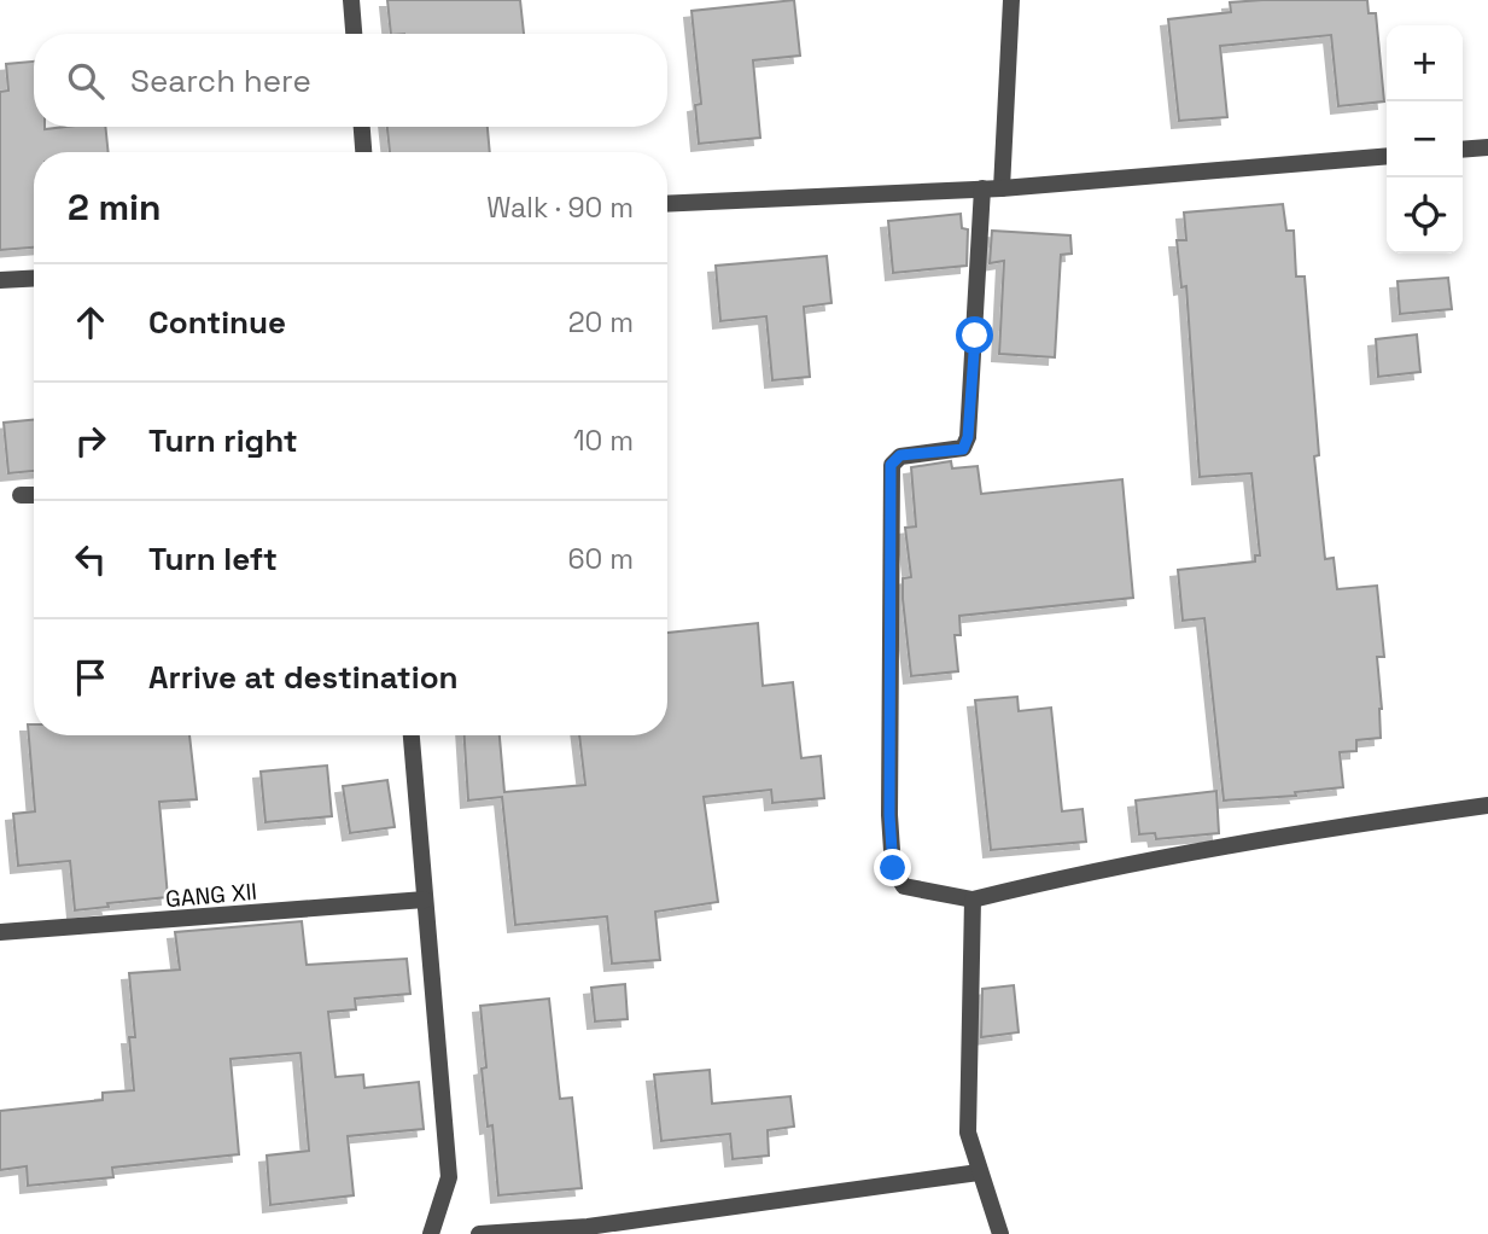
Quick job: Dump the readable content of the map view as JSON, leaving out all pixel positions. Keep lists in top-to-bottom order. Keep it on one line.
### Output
{"streets":{"street":["GANG XII"]},"page":{"map_buttons":["+","−"],"search":"Search here","heading":["2 min","Walk · 90 m"],"list":[["Continue","20 m"],["Turn right","10 m"],["Turn left","60 m"],"Arrive at destination"]}}
